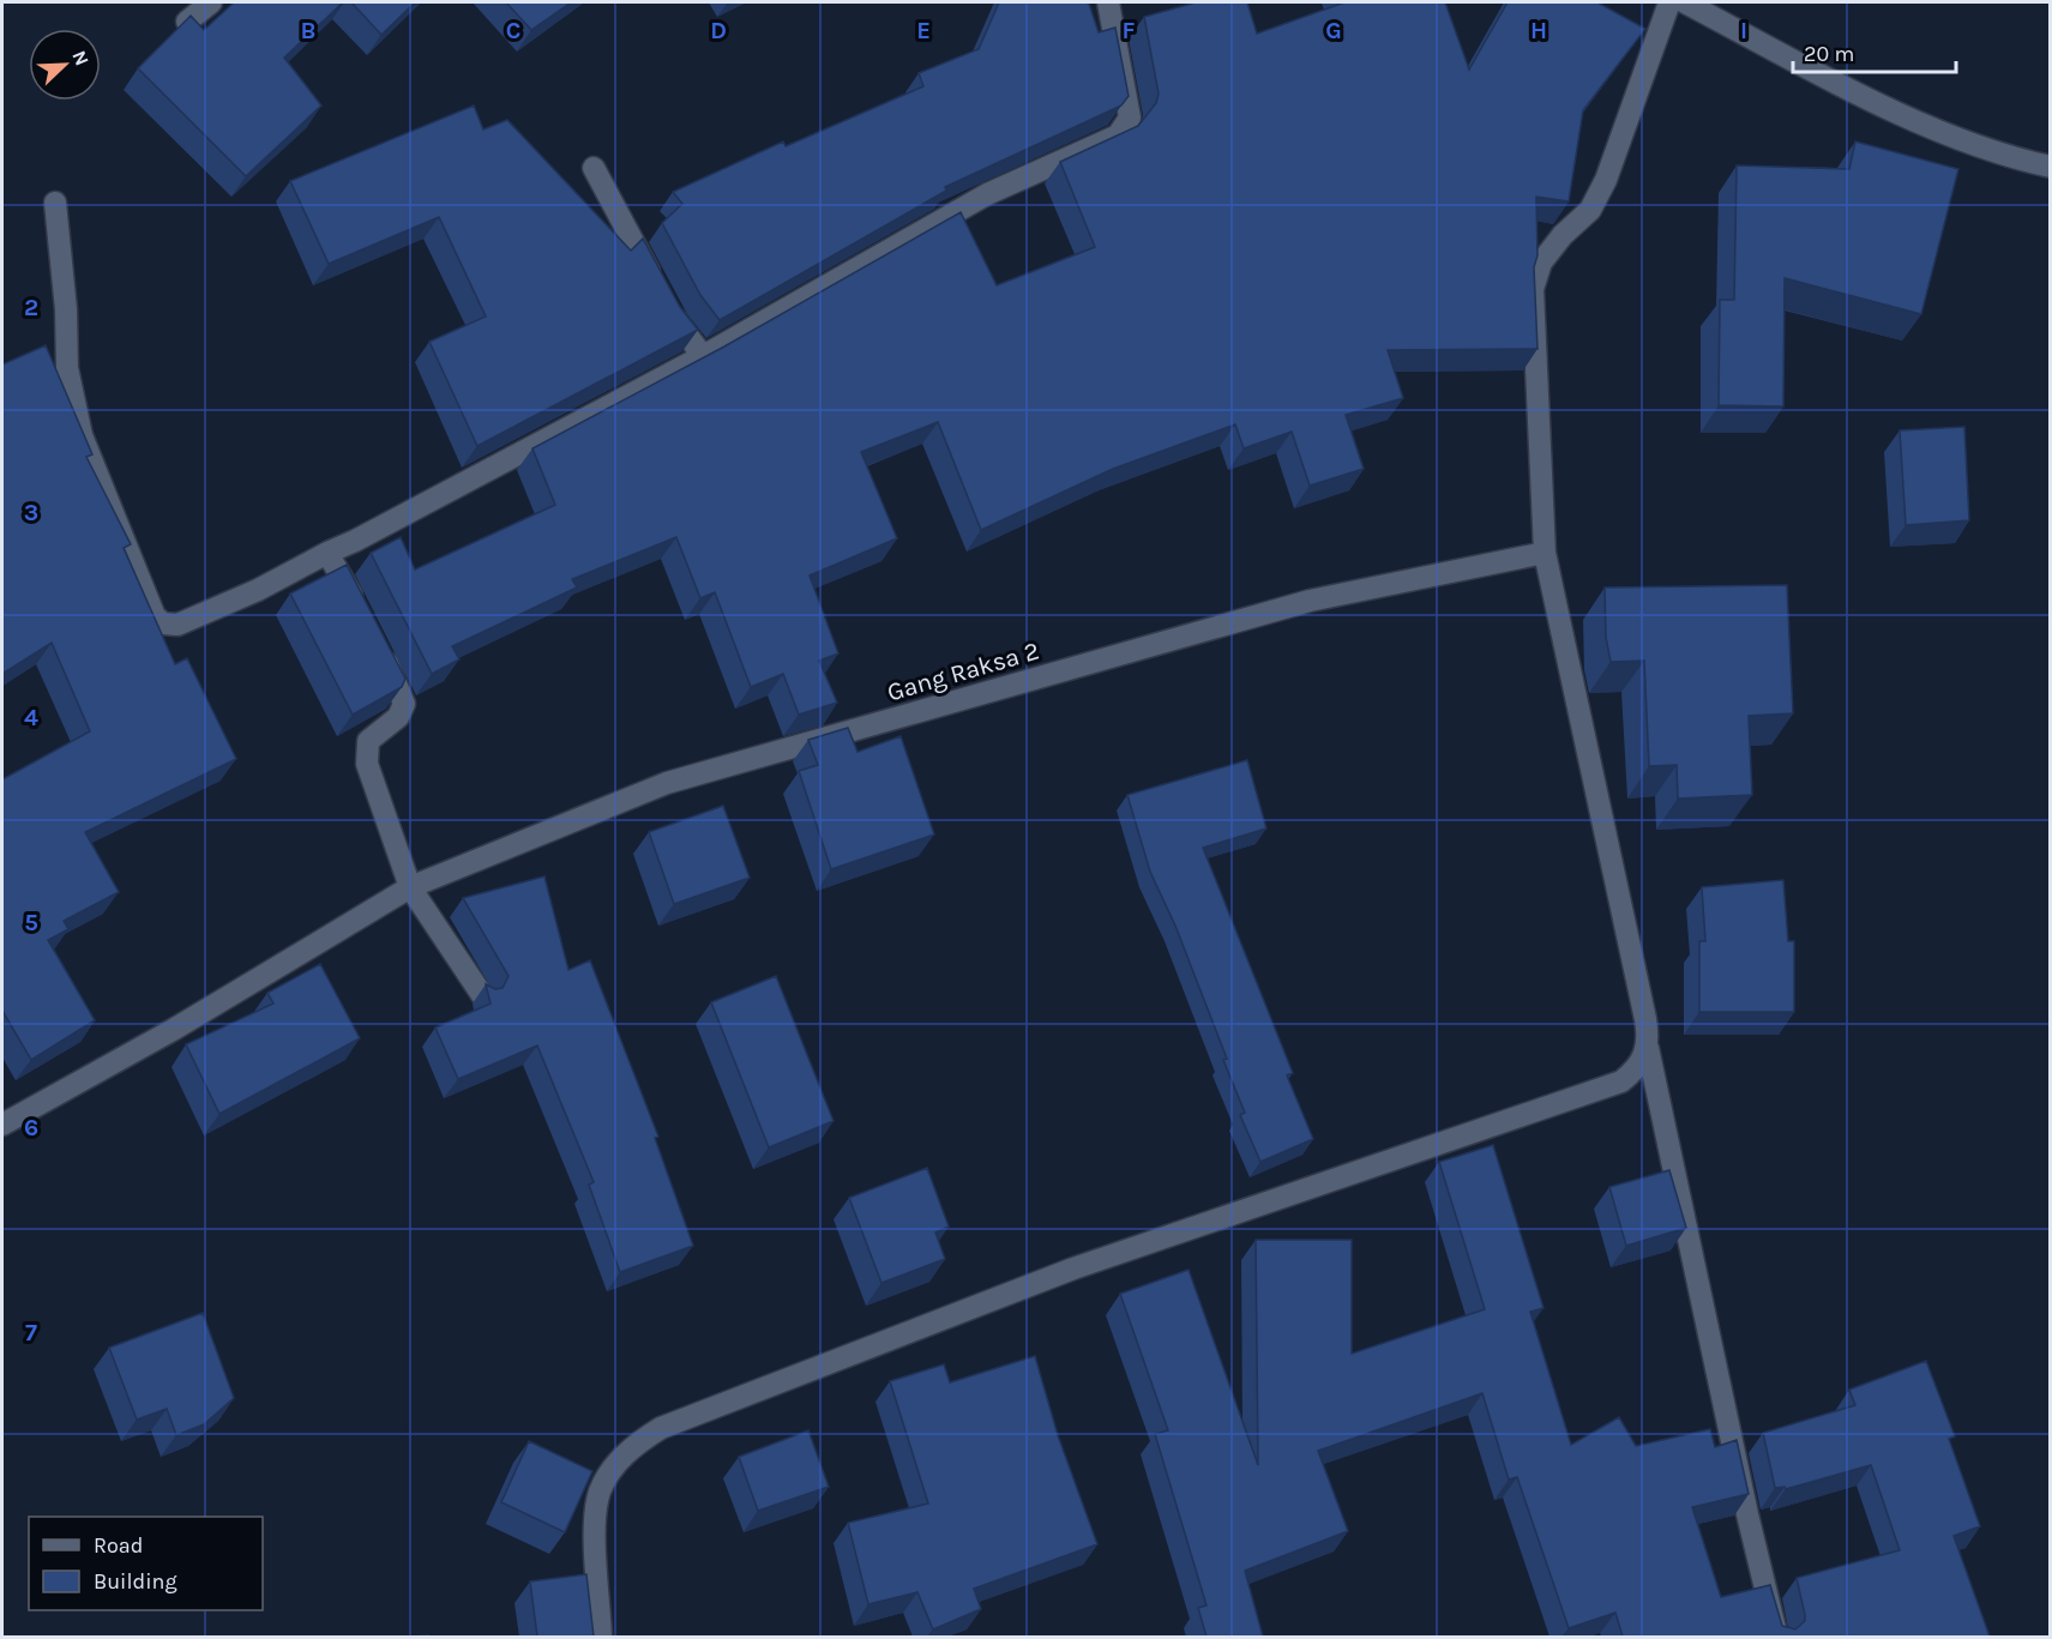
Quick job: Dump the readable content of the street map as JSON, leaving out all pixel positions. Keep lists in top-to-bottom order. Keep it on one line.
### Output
{"streets":{"street":["Gang Raksa 2"]},"legend":["Road","Building"],"scale_bar":"20 m","north":"top right","grid":{"columns":["B","C","D","E","F","G","H","I"],"rows":["2","3","4","5","6","7"]}}
